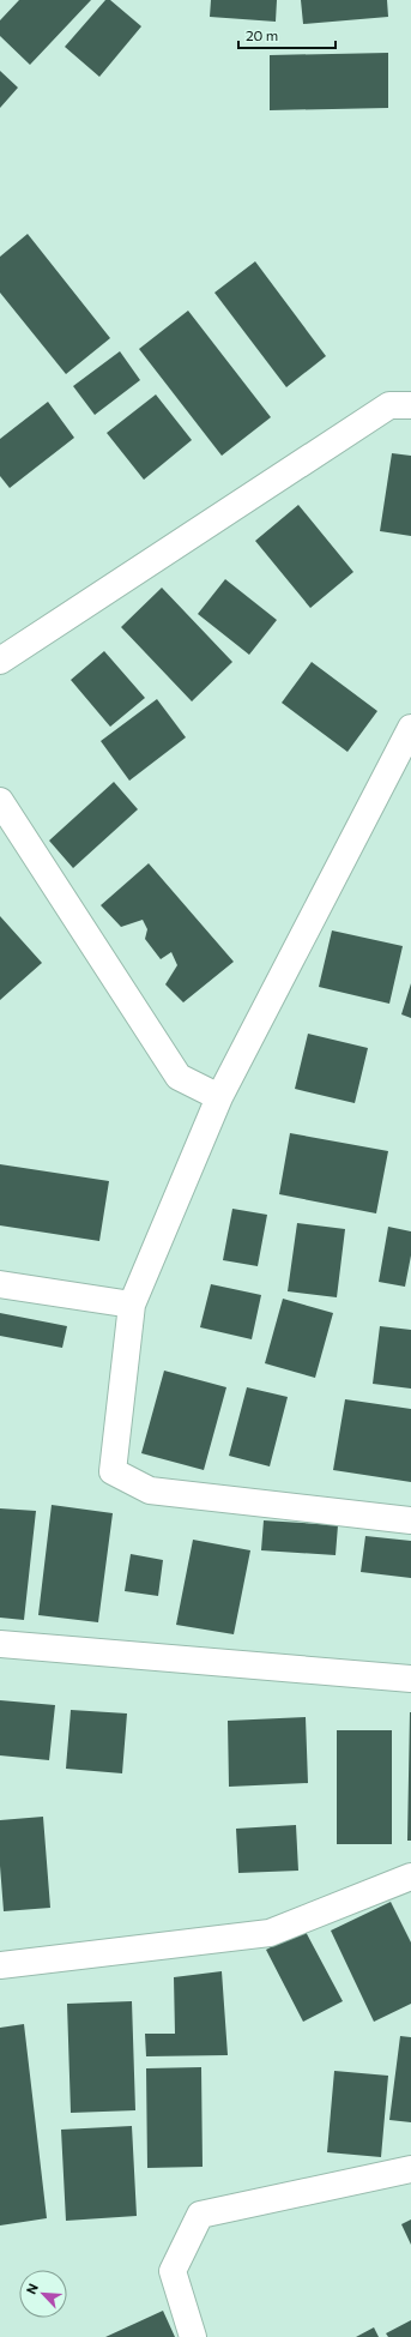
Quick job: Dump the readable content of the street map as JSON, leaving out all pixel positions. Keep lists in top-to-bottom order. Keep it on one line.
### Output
{"scale_bar":"20 m","north":"top left"}
